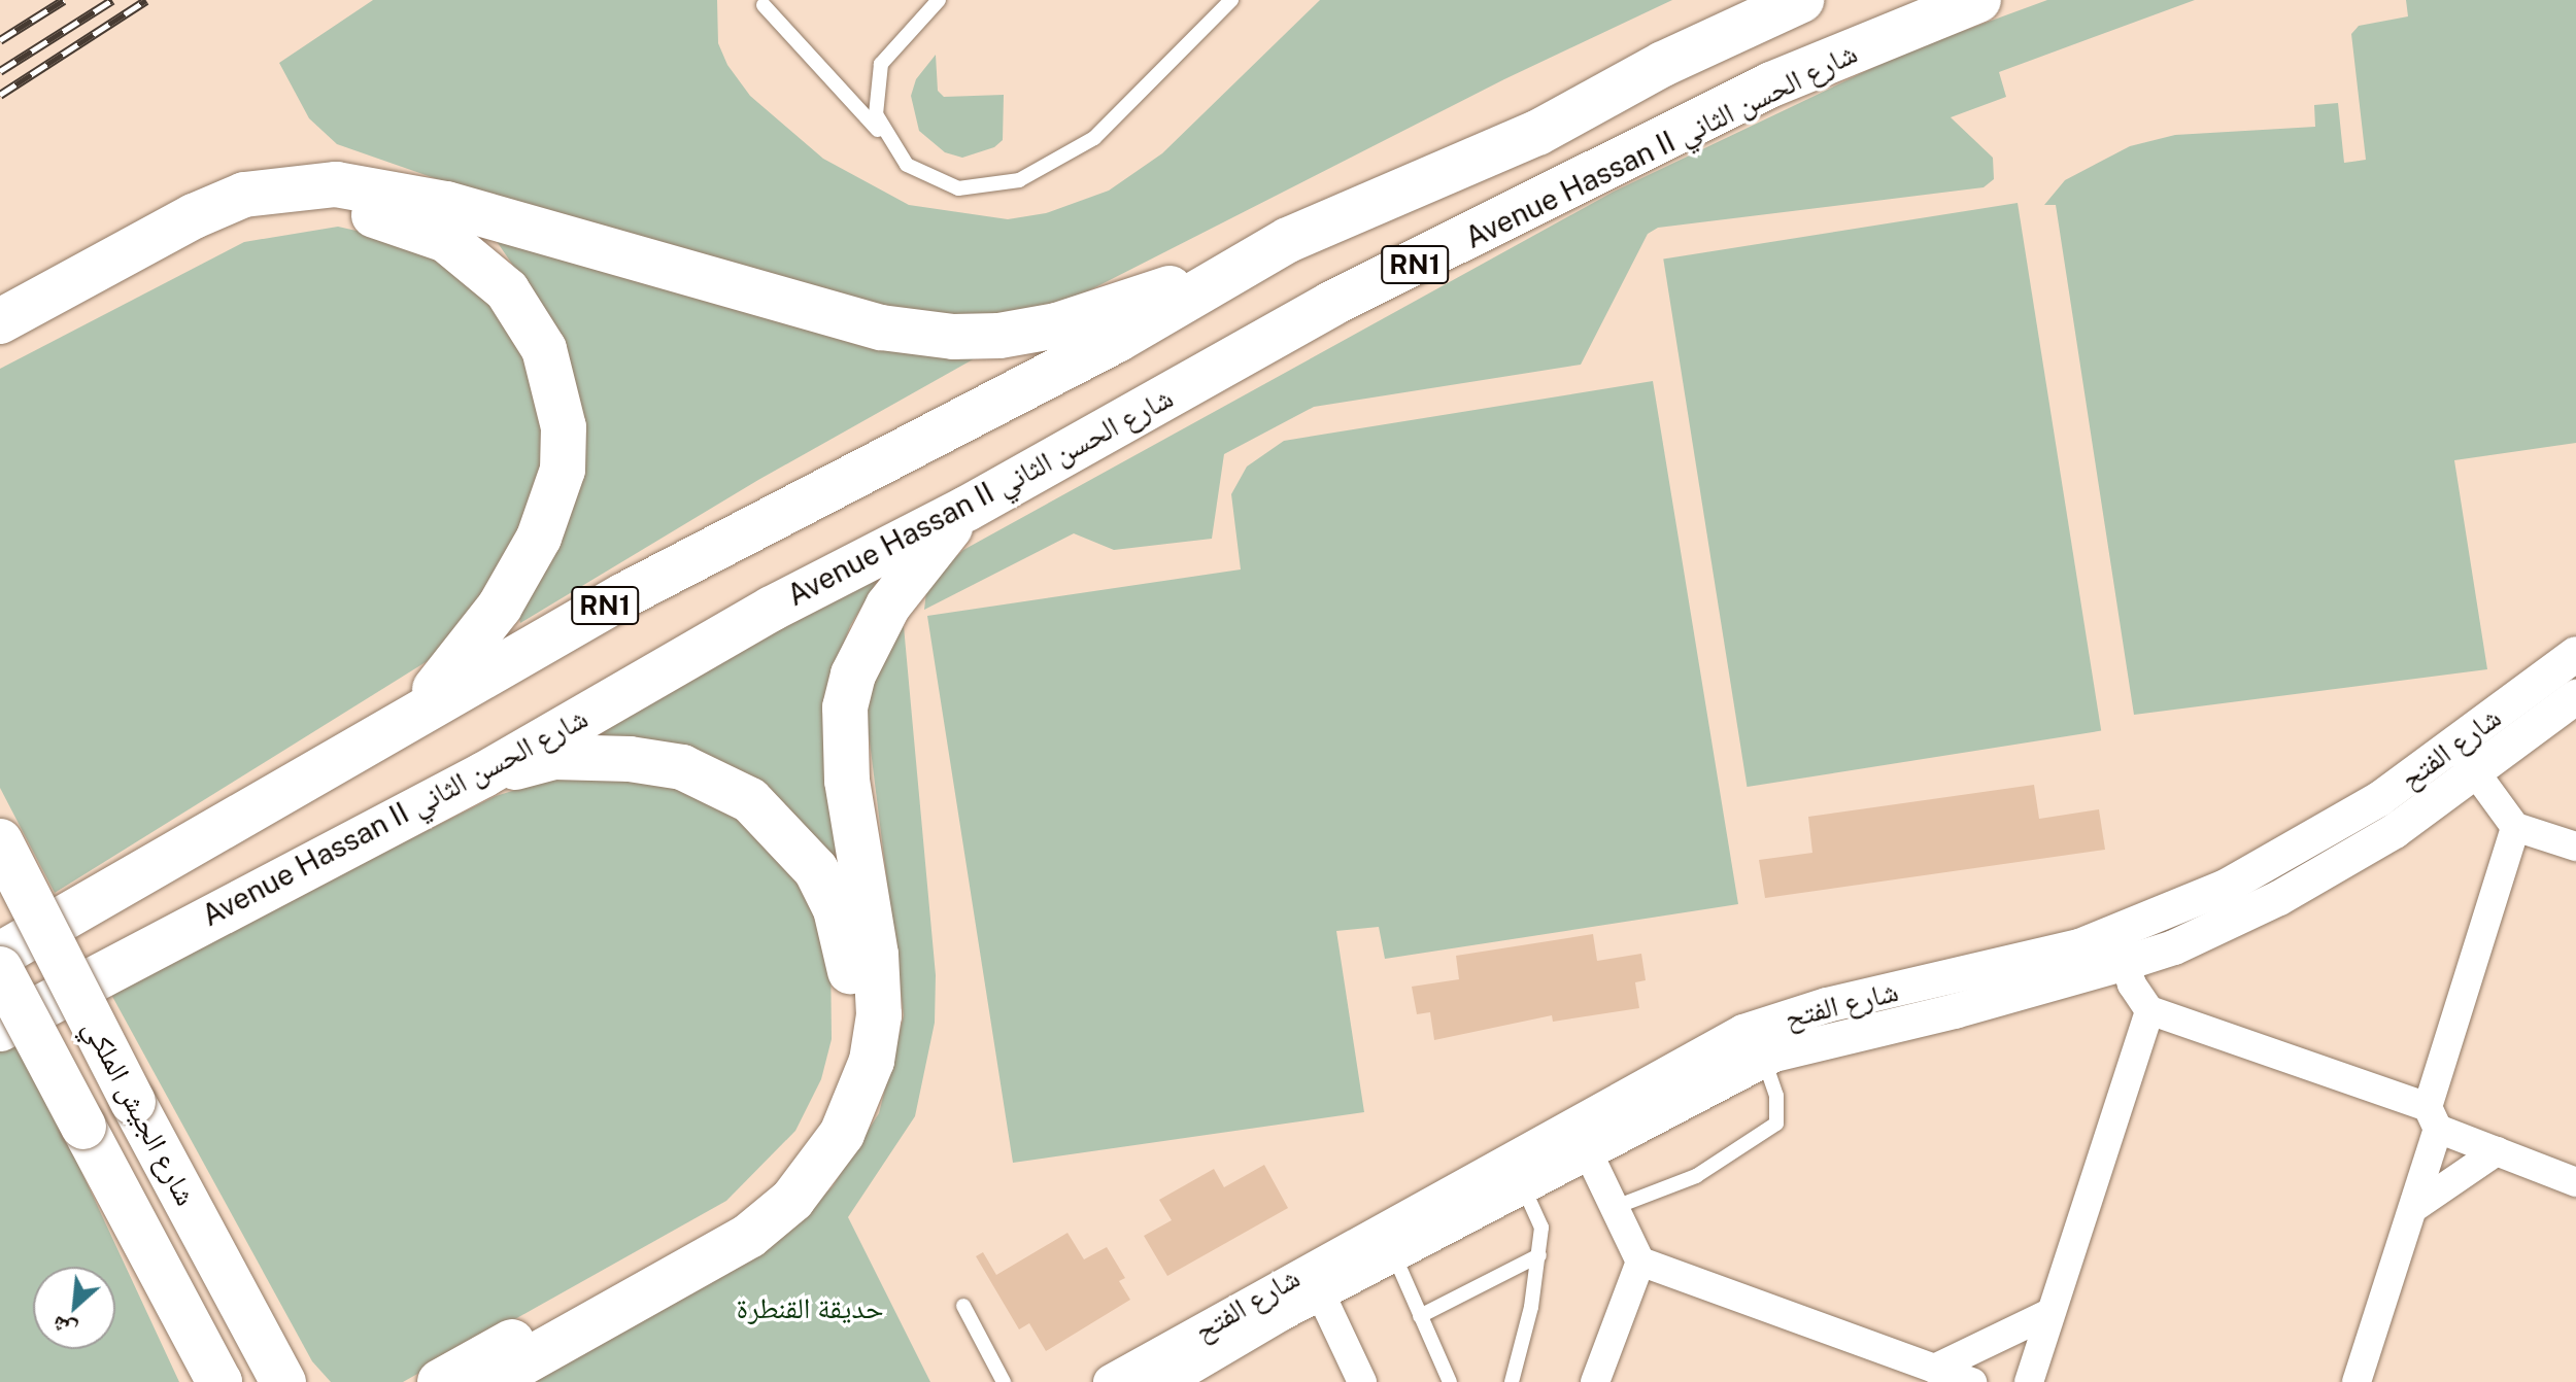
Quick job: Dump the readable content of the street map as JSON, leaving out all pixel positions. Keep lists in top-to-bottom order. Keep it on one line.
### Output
{"streets":{"main road":["Avenue Hassan II شارع الحسن الثاني","RN1","شارع الجيش الملكي"],"street":["شارع الفتح"]},"parks":["حديقة القنطرة"],"north":"bottom left"}
